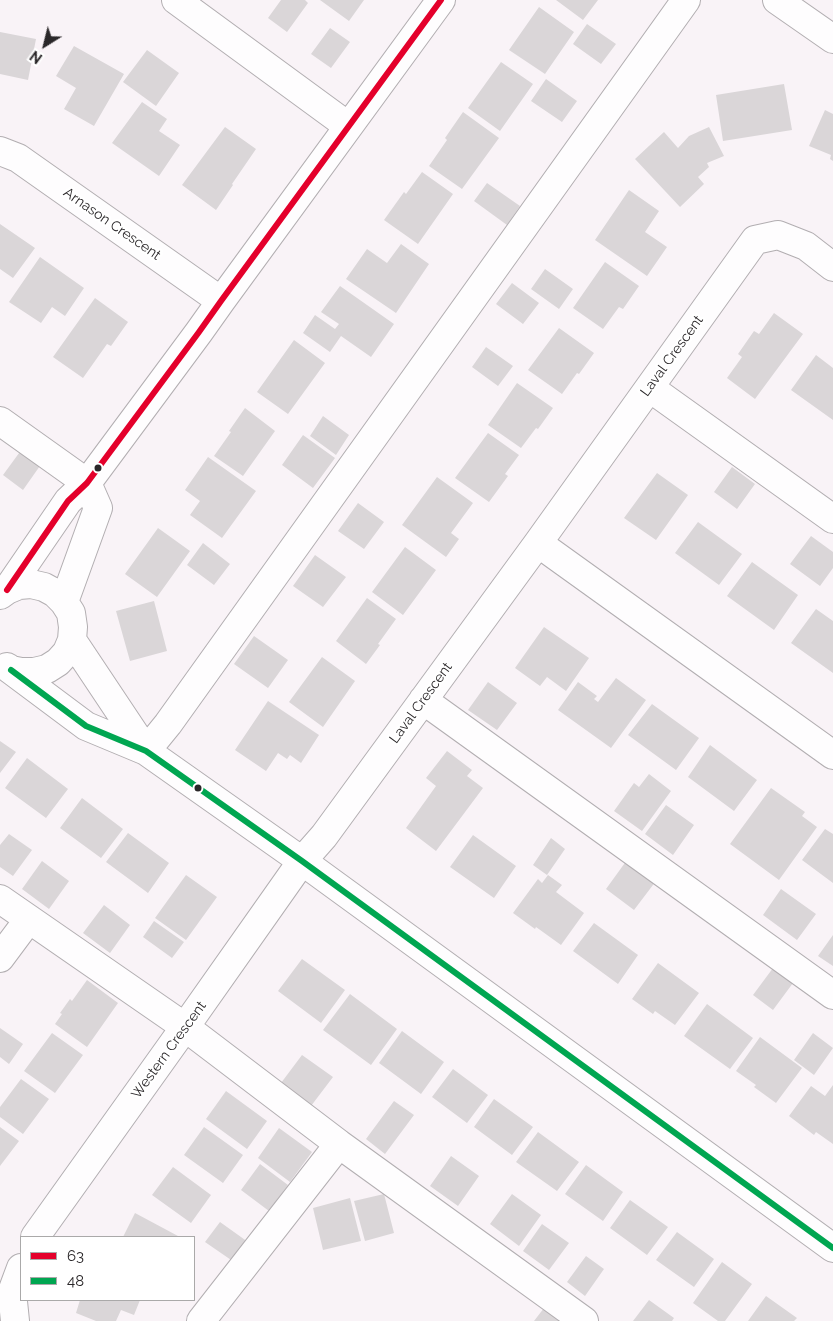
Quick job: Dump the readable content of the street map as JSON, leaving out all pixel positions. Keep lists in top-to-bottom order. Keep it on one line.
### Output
{"streets":{"street":["Arnason Crescent","Laval Crescent","Western Crescent"]},"crossings":[["Laval Crescent","Western Crescent"]],"lines":["transit line 63","transit line 48"],"legend":["63","48"],"north":"bottom left"}
